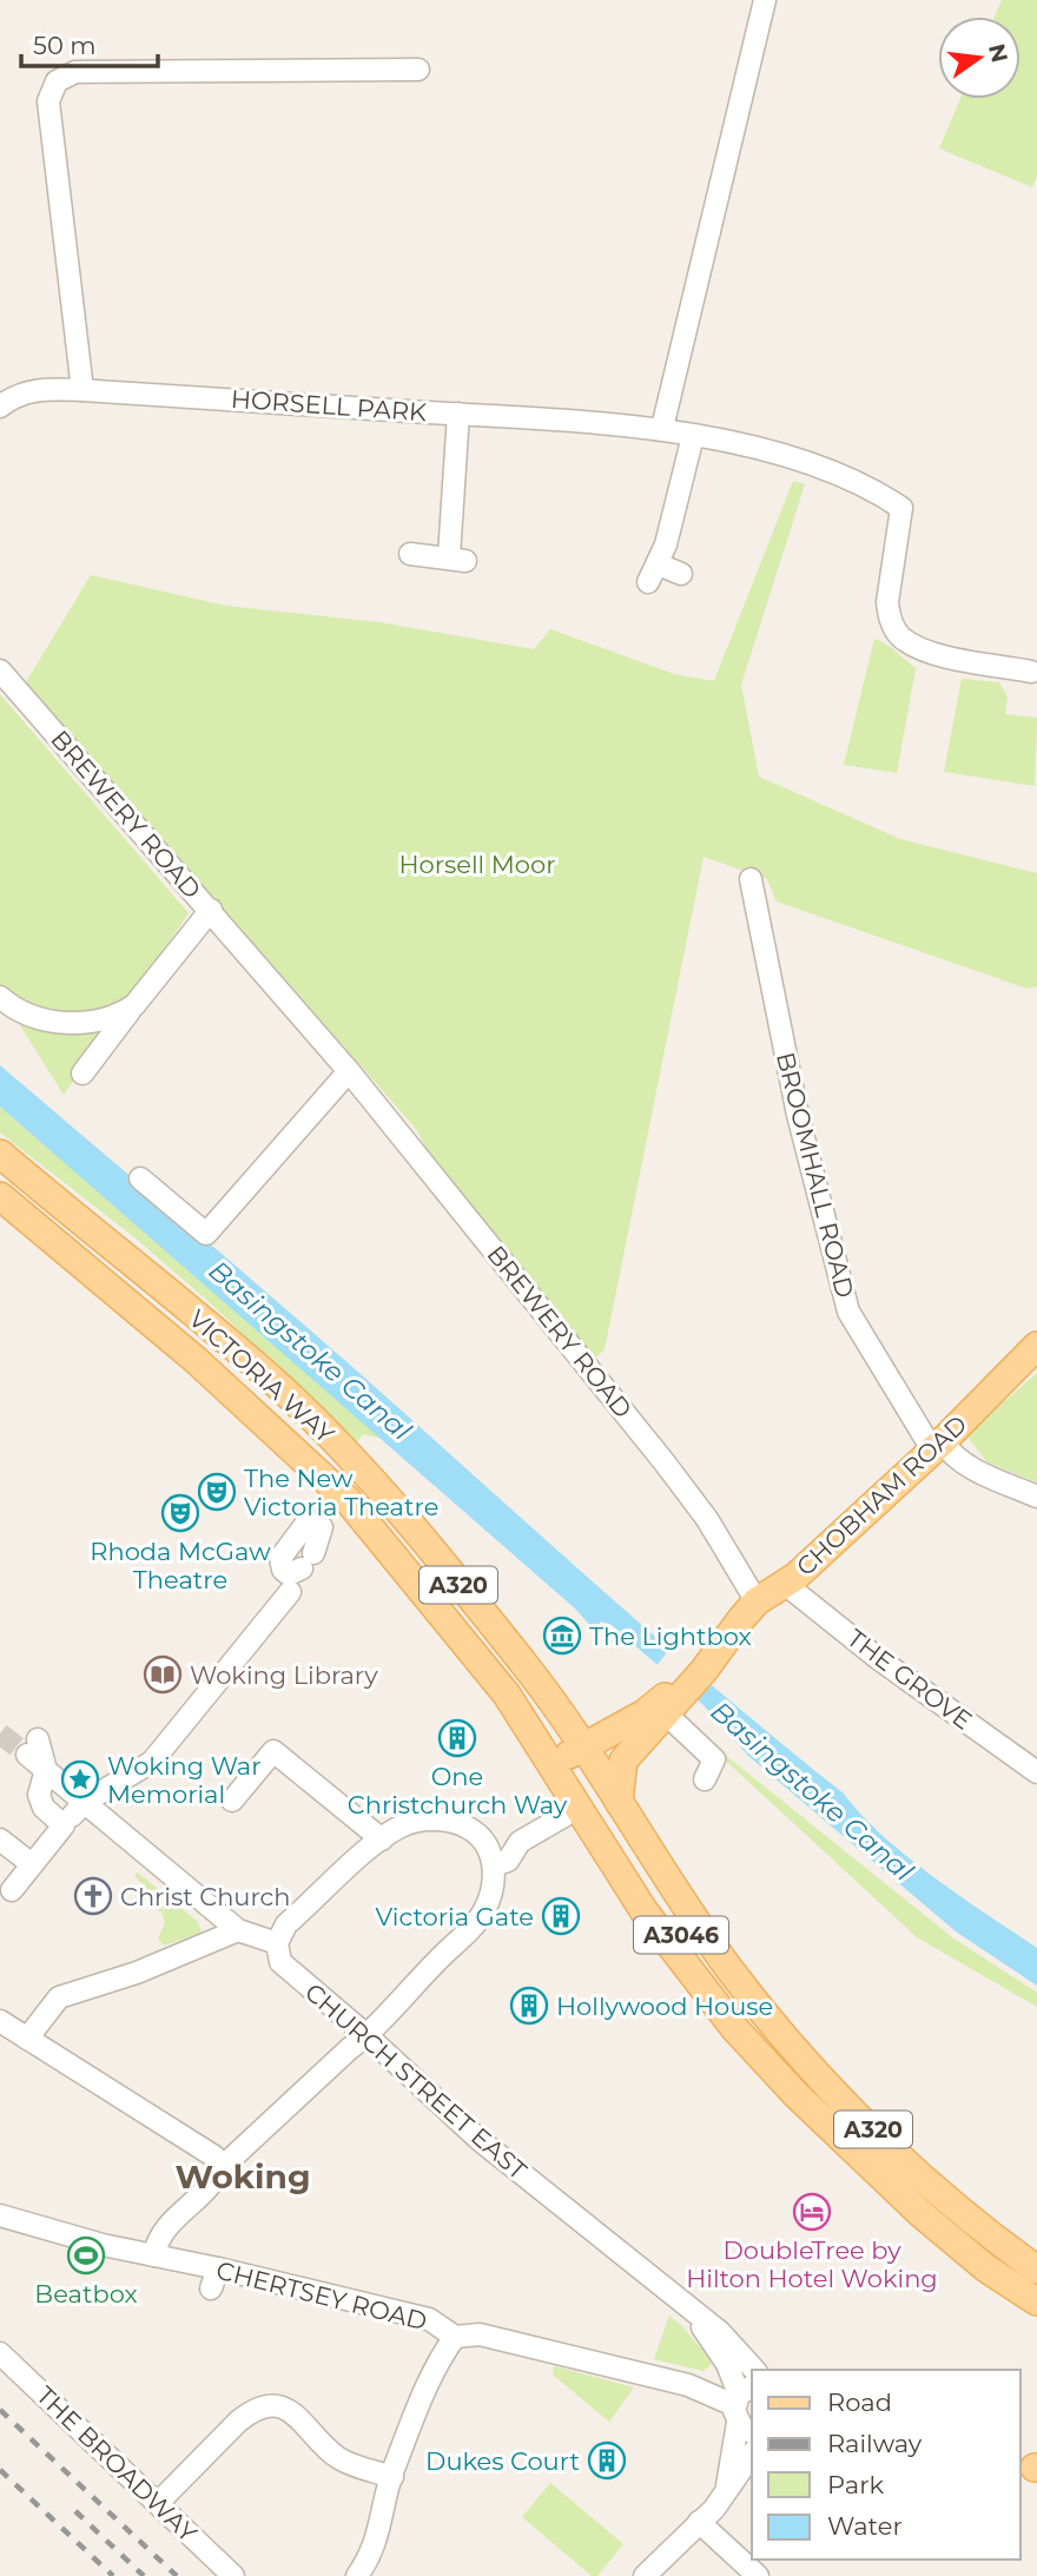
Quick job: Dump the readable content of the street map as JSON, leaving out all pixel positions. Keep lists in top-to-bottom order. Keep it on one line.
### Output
{"streets":{"main road":["VICTORIA WAY","CHOBHAM ROAD","A320","A3046"],"street":["HORSELL PARK","BREWERY ROAD","BROOMHALL ROAD","THE GROVE","CHURCH STREET EAST","CHERTSEY ROAD","THE BROADWAY"]},"crossings":[["BREWERY ROAD","CHOBHAM ROAD"],["BROOMHALL ROAD","CHOBHAM ROAD"],["VICTORIA WAY","CHOBHAM ROAD"],["VICTORIA WAY","A320"],["CHOBHAM ROAD","A320"],["CHOBHAM ROAD","THE GROVE"],["CHURCH STREET EAST","CHERTSEY ROAD"]],"districts":["Woking"],"water":["Basingstoke Canal"],"parks":["Horsell Moor"],"places":{"theatre":["The New Victoria Theatre","Rhoda McGaw Theatre"],"museum":["The Lightbox"],"library":["Woking Library"],"building":["One Christchurch Way","Victoria Gate","Hollywood House","Dukes Court"],"place":["Woking War Memorial"],"church":["Christ Church"],"hotel":["DoubleTree by Hilton Hotel Woking"],"sports":["Beatbox"]},"legend":["Road","Railway","Park","Water"],"scale_bar":"50 m","north":"right"}
